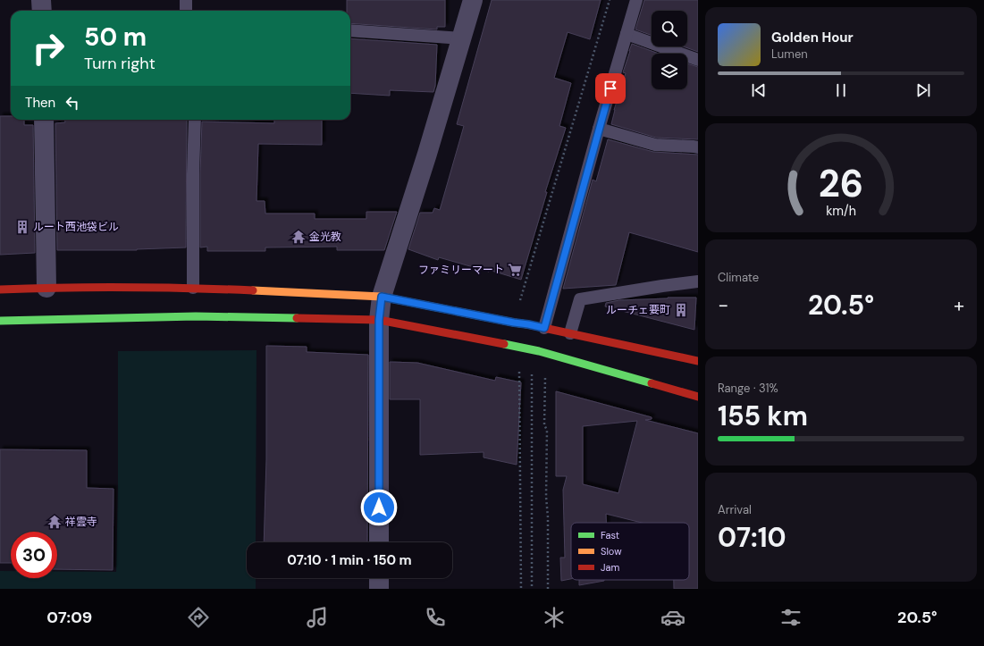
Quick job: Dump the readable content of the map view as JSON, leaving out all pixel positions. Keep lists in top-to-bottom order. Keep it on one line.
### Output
{"places":{"building":["ルート西池袋ビル","ルーチェ要町"],"temple":["金光教","祥雲寺"],"supermarket":["ファミリーマート"]},"legend":["Fast","Slow","Jam"],"page":{"turn":["50 m","Turn right"],"song":["Golden Hour","Lumen"],"then":"Then","tile":["Climate",["Range · 31%","155 km"],["Arrival","07:10"]],"heat":["−","20.5°","+"],"limit":"30","trip":"07:10 · 1 min · 150 m","tabs":["07:09","20.5°"],"gauge":["26","km/h"]}}
